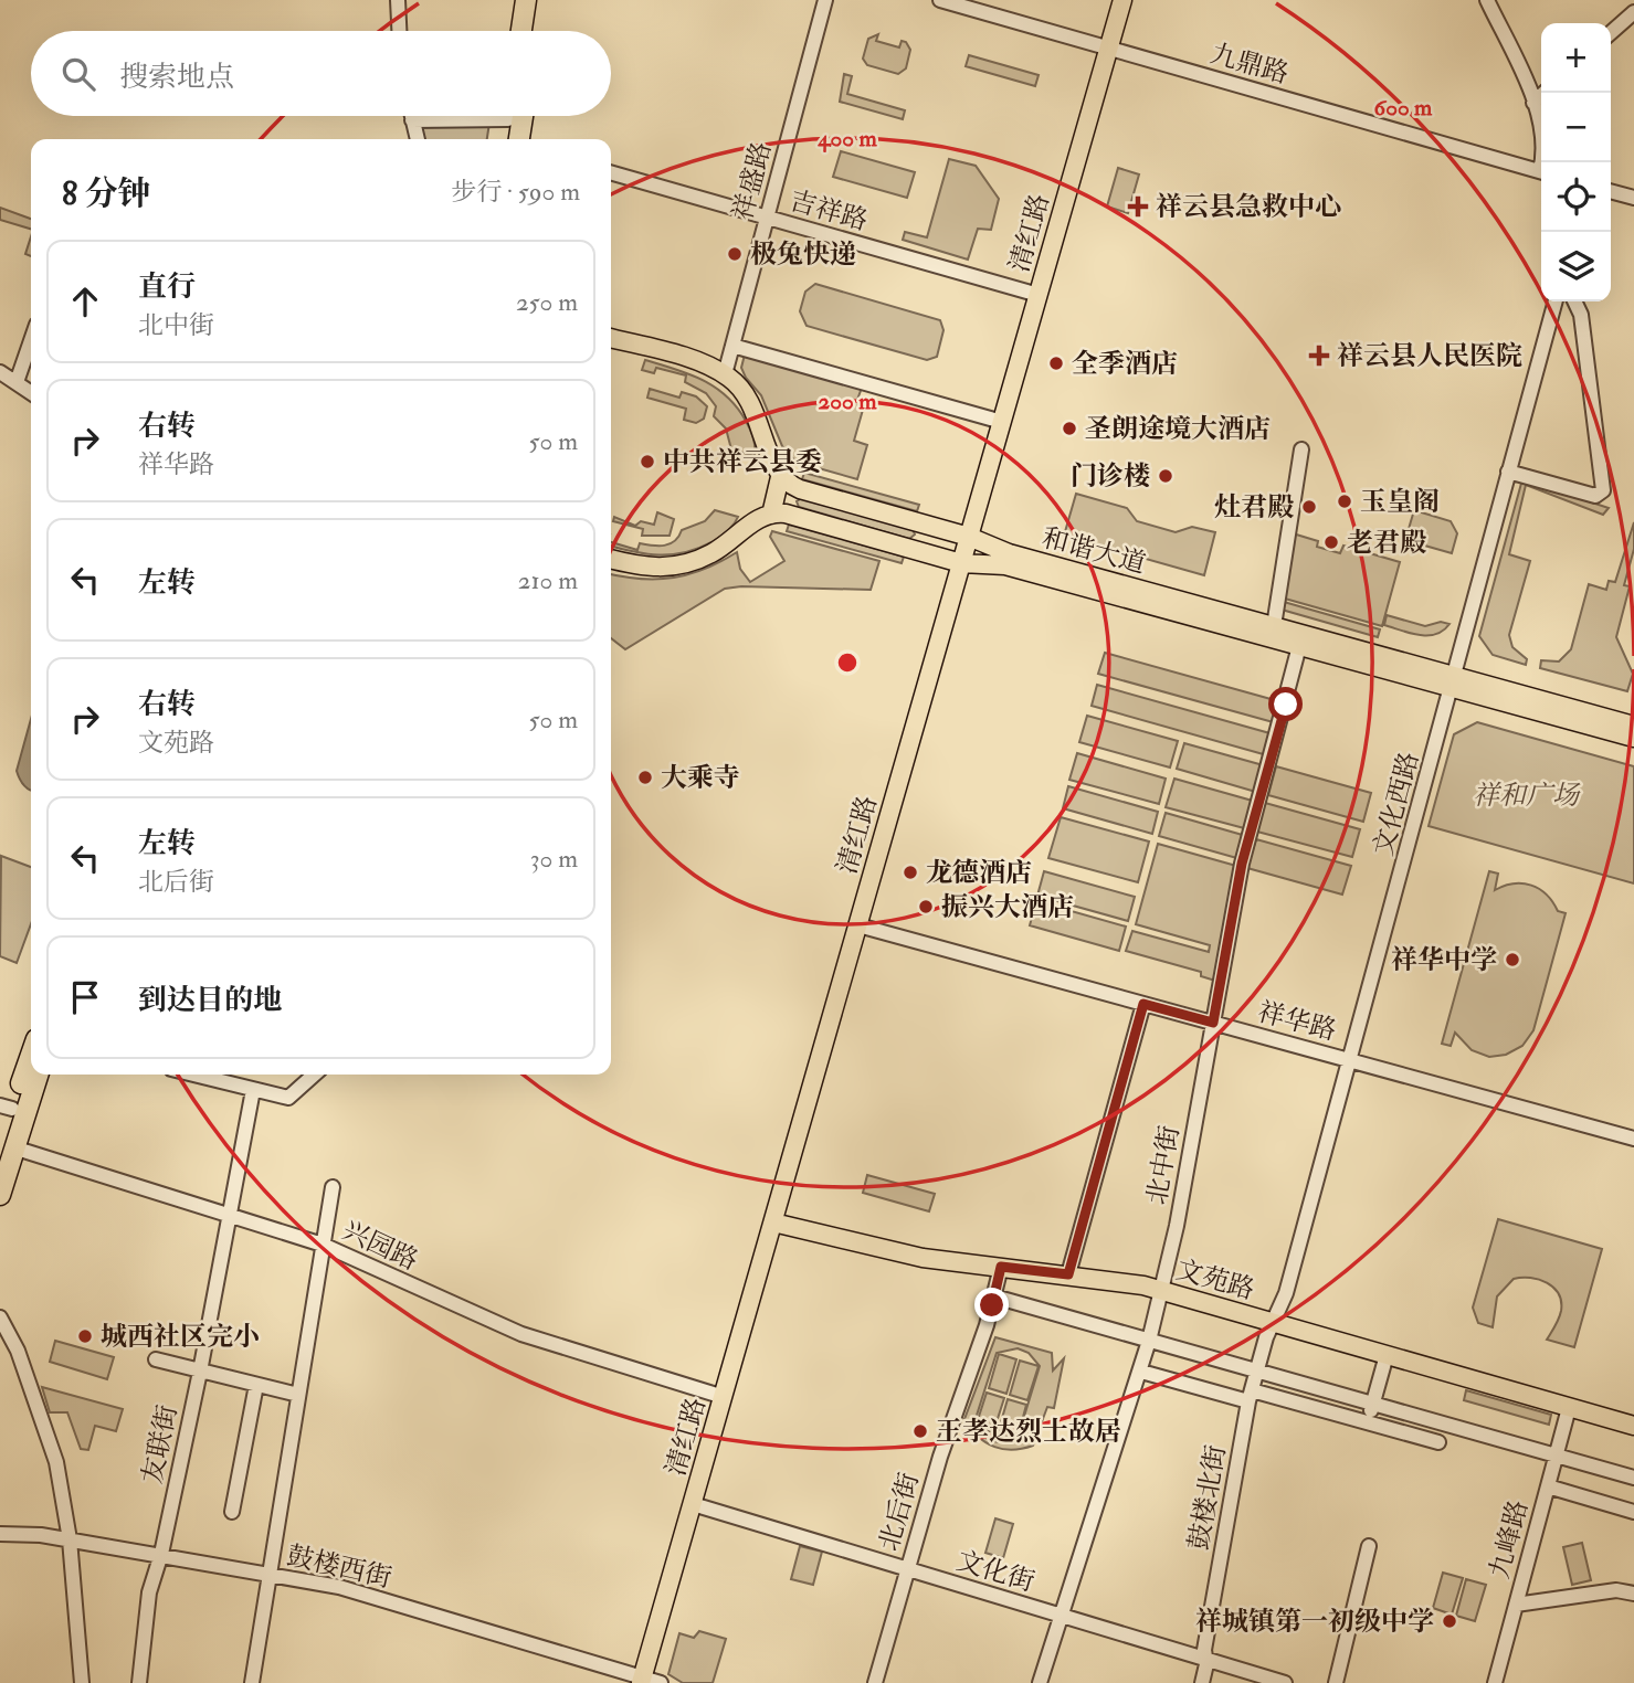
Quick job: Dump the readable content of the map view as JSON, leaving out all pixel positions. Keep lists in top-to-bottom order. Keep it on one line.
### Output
{"streets":{"main road":["清红路","和谐大道","文苑路"],"street":["九鼎路","祥盛路","吉祥路","文化西路","祥华路","北中街","兴园路","友联街","鼓楼北街","北后街","九峰路","鼓楼西街","文化街"]},"crossings":[["九鼎路","清红路"],["祥盛路","吉祥路"],["吉祥路","清红路"],["清红路","和谐大道"],["清红路","祥华路"],["清红路","兴园路"],["清红路","文苑路"],["清红路","鼓楼西街"],["清红路","文化街"],["和谐大道","文化西路"],["和谐大道","北中街"],["文化西路","祥华路"],["文化西路","文苑路"],["文化西路","鼓楼北街"],["祥华路","北中街"],["北中街","文苑路"],["北中街","文化街"],["兴园路","友联街"],["文苑路","鼓楼北街"],["文苑路","北后街"],["文苑路","九峰路"],["友联街","鼓楼西街"],["鼓楼北街","文化街"],["北后街","文化街"]],"parks":["祥和广场"],"places":{"health":["祥云县急救中心","祥云县人民医院"],"other":["极兔快递","全季酒店","圣朗途境大酒店","中共祥云县委","门诊楼","玉皇阁","灶君殿","老君殿","大乘寺","龙德酒店","振兴大酒店","祥华中学","城西社区完小","王孝达烈士故居","祥城镇第一初级中学"]},"page":{"map_buttons":["+","−"],"search":"搜索地点","heading":["8 分钟","步行 · 590 m"],"list":[["直行","北中街","250 m"],["右转","祥华路","50 m"],["左转","210 m"],["右转","文苑路","50 m"],["左转","北后街","30 m"],"到达目的地"]},"rings":["600 m","400 m","200 m"]}
